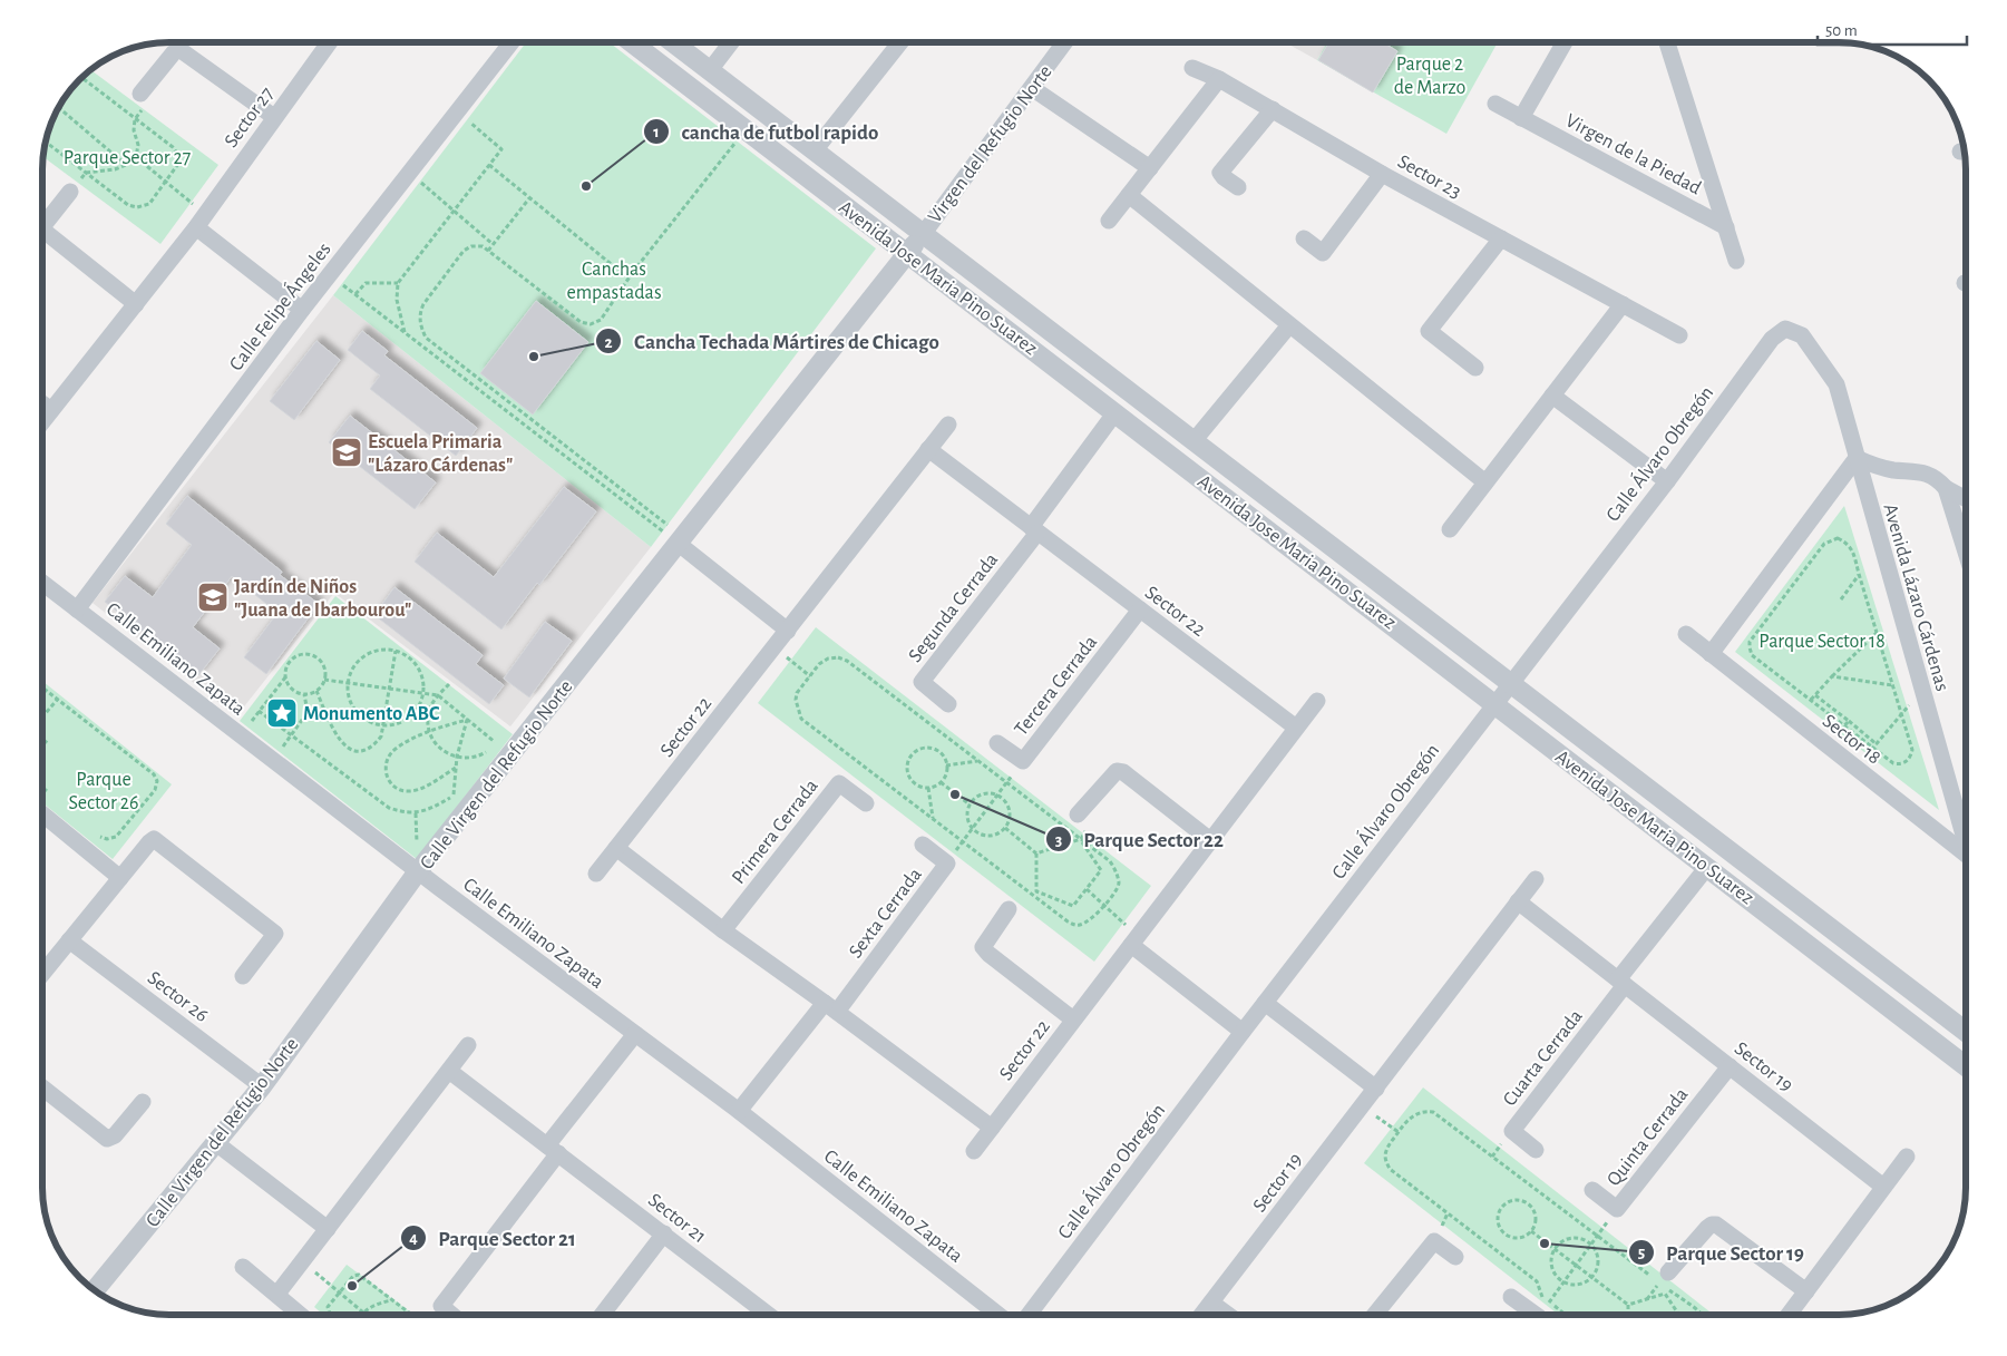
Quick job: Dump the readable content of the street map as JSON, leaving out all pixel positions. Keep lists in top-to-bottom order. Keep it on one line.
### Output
{"streets":{"street":["Sector 27","Virgen del Refugio Norte","Virgen de la Piedad","Sector 23","Avenida Jose Maria Pino Suarez","Calle Felipe Ángeles","Calle Álvaro Obregón","Avenida Lázaro Cárdenas","Segunda Cerrada","Sector 22","Calle Emiliano Zapata","Tercera Cerrada","Sector 18","Calle Virgen del Refugio Norte","Primera Cerrada","Sexta Cerrada","Sector 26","Cuarta Cerrada","Sector 19","Quinta Cerrada","Sector 21"]},"crossings":[["Virgen del Refugio Norte","Avenida Jose Maria Pino Suarez"],["Virgen del Refugio Norte","Calle Virgen del Refugio Norte"],["Avenida Jose Maria Pino Suarez","Calle Álvaro Obregón"],["Avenida Jose Maria Pino Suarez","Calle Virgen del Refugio Norte"],["Calle Felipe Ángeles","Calle Emiliano Zapata"],["Calle Álvaro Obregón","Avenida Lázaro Cárdenas"],["Segunda Cerrada","Sector 22"],["Sector 22","Tercera Cerrada"],["Calle Emiliano Zapata","Calle Virgen del Refugio Norte"],["Calle Virgen del Refugio Norte","Sector 26"],["Cuarta Cerrada","Sector 19"],["Sector 19","Quinta Cerrada"]],"parks":["Parque 2 de Marzo","Parque Sector 27","Canchas empastadas","Parque Sector 18","Parque Sector 26"],"places":{"other":["cancha de futbol rapido","Cancha Techada Mártires de Chicago","Parque Sector 22","Parque Sector 19","Parque Sector 21"],"school or university":["Escuela Primaria \"Lázaro Cárdenas\"","Jardín de Niños \"Juana de Ibarbourou\""],"place":["Monumento ABC"]},"scale_bar":"50 m"}
